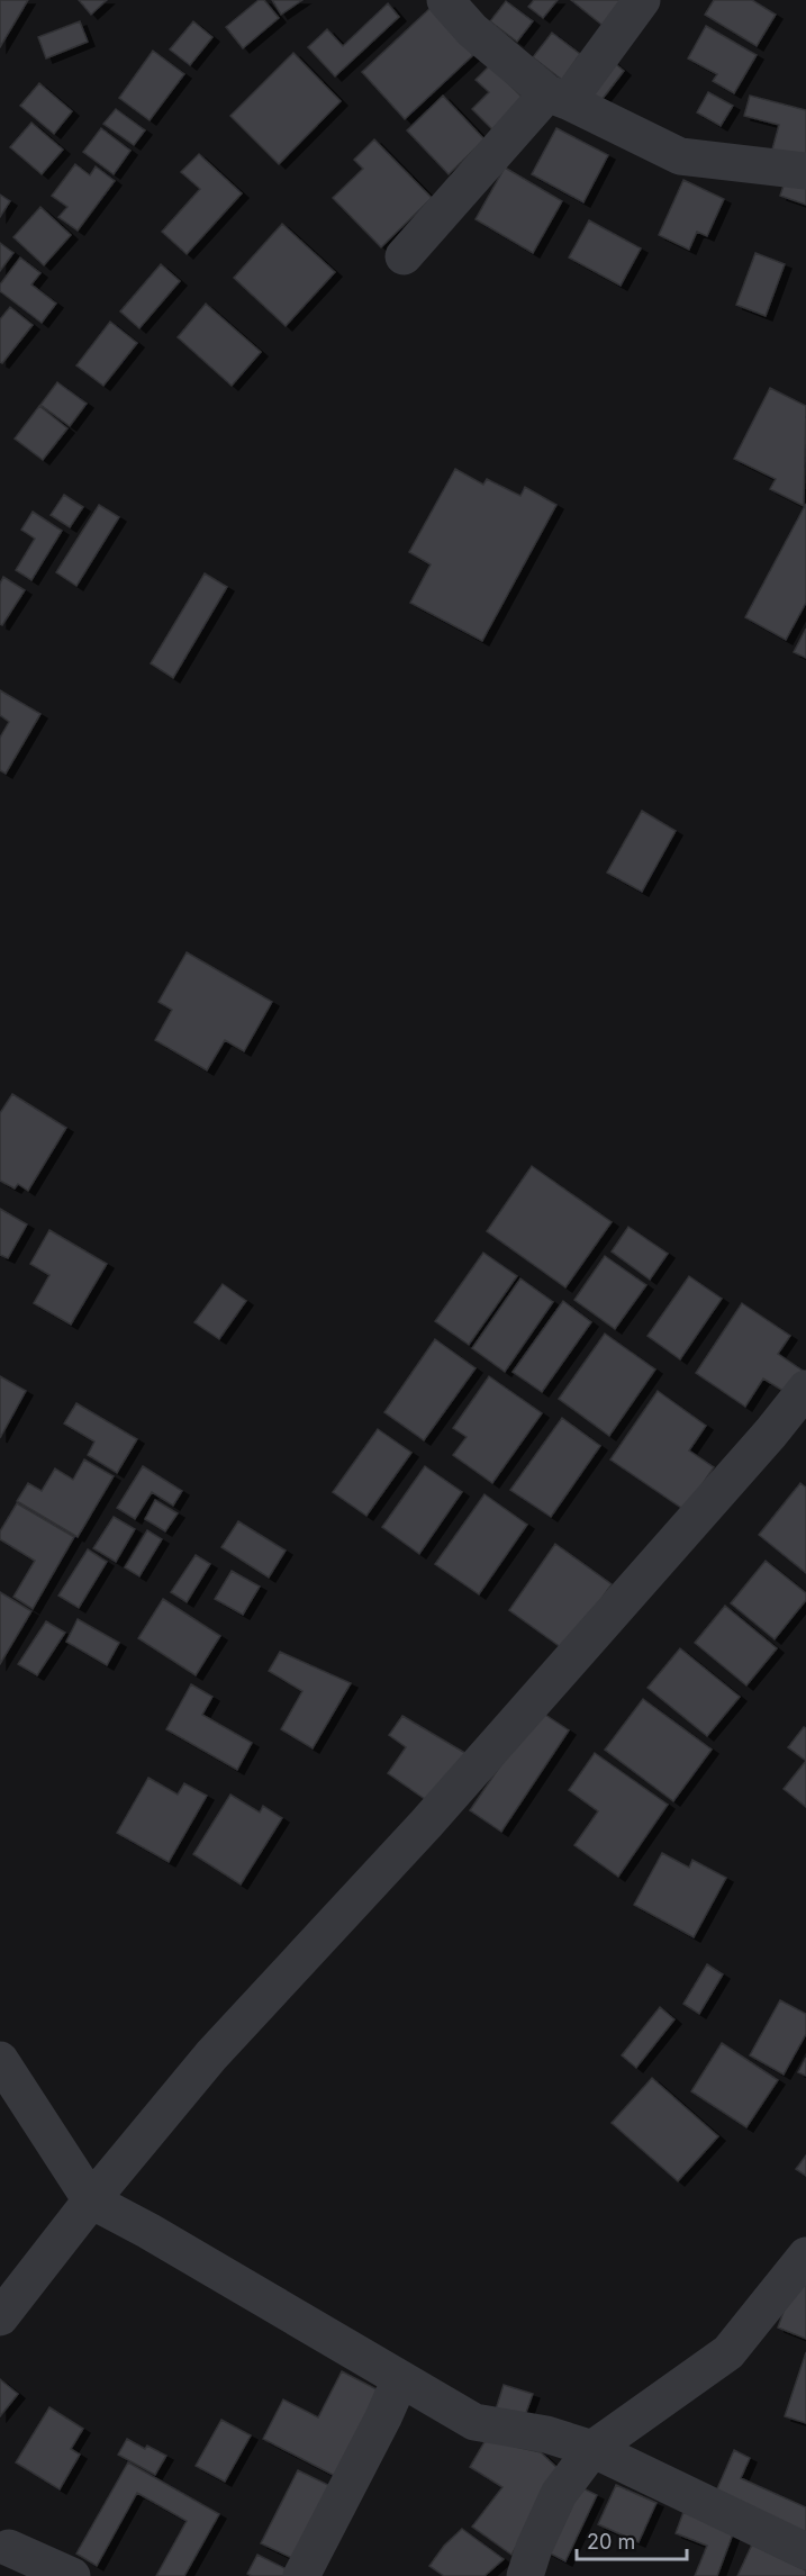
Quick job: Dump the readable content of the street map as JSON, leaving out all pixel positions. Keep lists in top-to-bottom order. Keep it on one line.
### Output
{"scale_bar":"20 m"}
